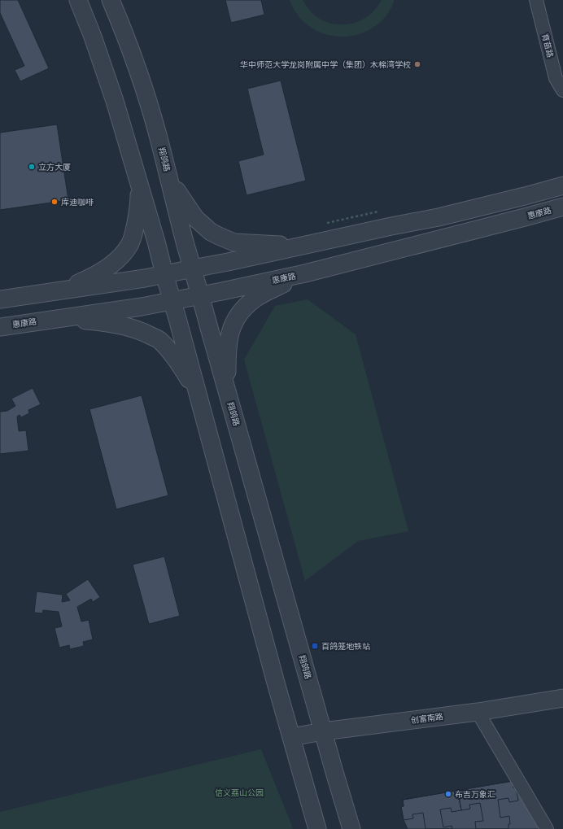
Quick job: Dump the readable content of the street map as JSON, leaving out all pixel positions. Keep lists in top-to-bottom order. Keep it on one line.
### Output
{"streets":{"street":["育苗路","翔鸽路","惠康路","创富南路"]},"crossings":[["翔鸽路","惠康路"],["翔鸽路","创富南路"]],"parks":["信义荔山公园"],"places":{"other":["华中师范大学龙岗附属中学（集团）木棉湾学校","立方大厦","库迪咖啡","布吉万象汇"],"transit":["百鸽笼地铁站"]}}
